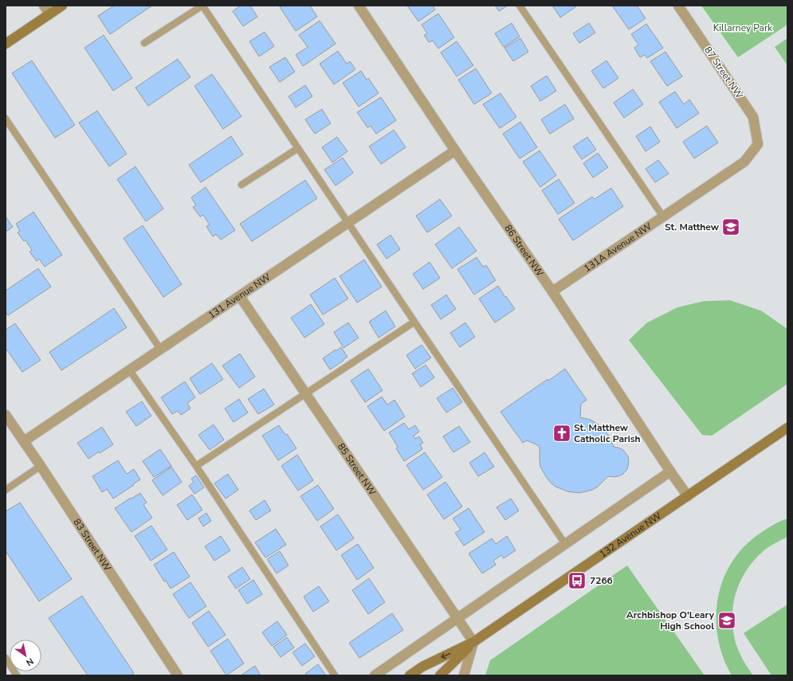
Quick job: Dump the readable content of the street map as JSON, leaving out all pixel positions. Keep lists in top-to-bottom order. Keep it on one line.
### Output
{"streets":{"street":["87 Street NW","131A Avenue NW","86 Street NW","131 Avenue NW","85 Street NW","132 Avenue NW","83 Street NW"]},"crossings":[["87 Street NW","131A Avenue NW"],["131A Avenue NW","86 Street NW"],["86 Street NW","131 Avenue NW"],["86 Street NW","132 Avenue NW"],["131 Avenue NW","85 Street NW"],["131 Avenue NW","83 Street NW"],["85 Street NW","132 Avenue NW"]],"parks":["Killarney Park"],"places":{"school or university":["St. Matthew","Archbishop O'Leary High School"],"church":["St. Matthew Catholic Parish"],"bus stop":["7266"]},"north":"bottom right"}
